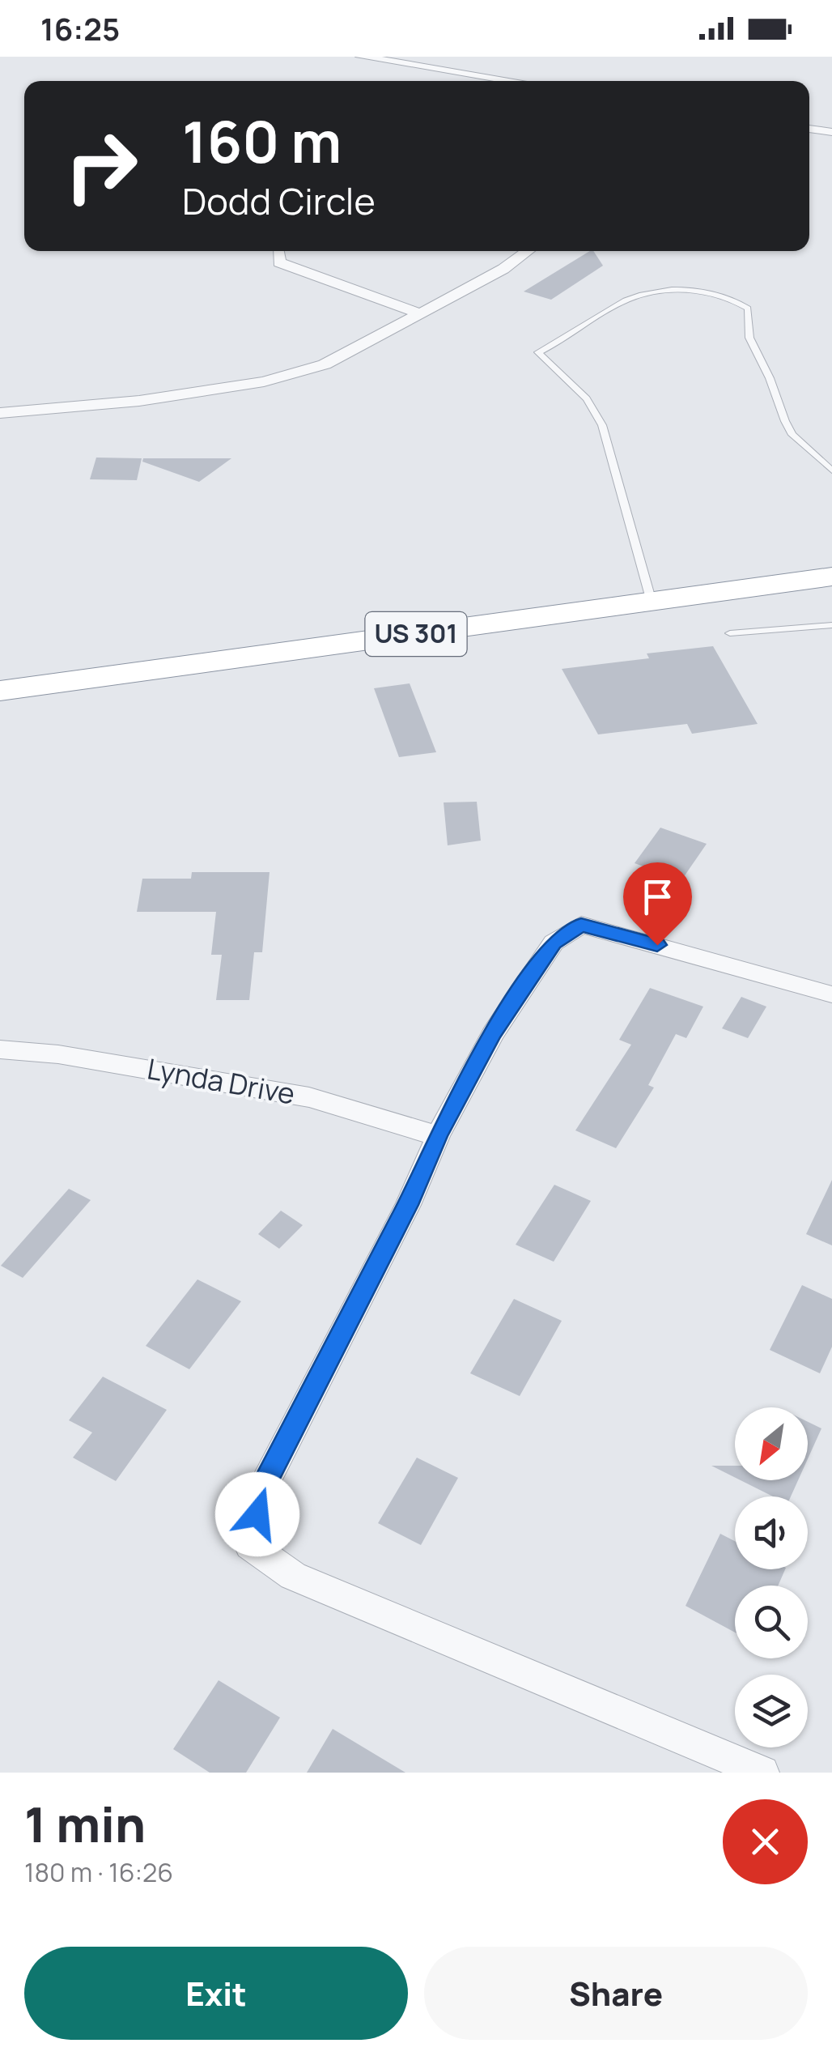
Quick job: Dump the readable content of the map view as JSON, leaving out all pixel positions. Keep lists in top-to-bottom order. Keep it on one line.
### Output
{"streets":{"highway":["US 301"],"street":["Lynda Drive"]},"north":"bottom left","page":{"status":"16:25","turn":["160 m","Dodd Circle"],"heading":["1 min","180 m · 16:26"],"buttons":["Exit","Share"]}}
